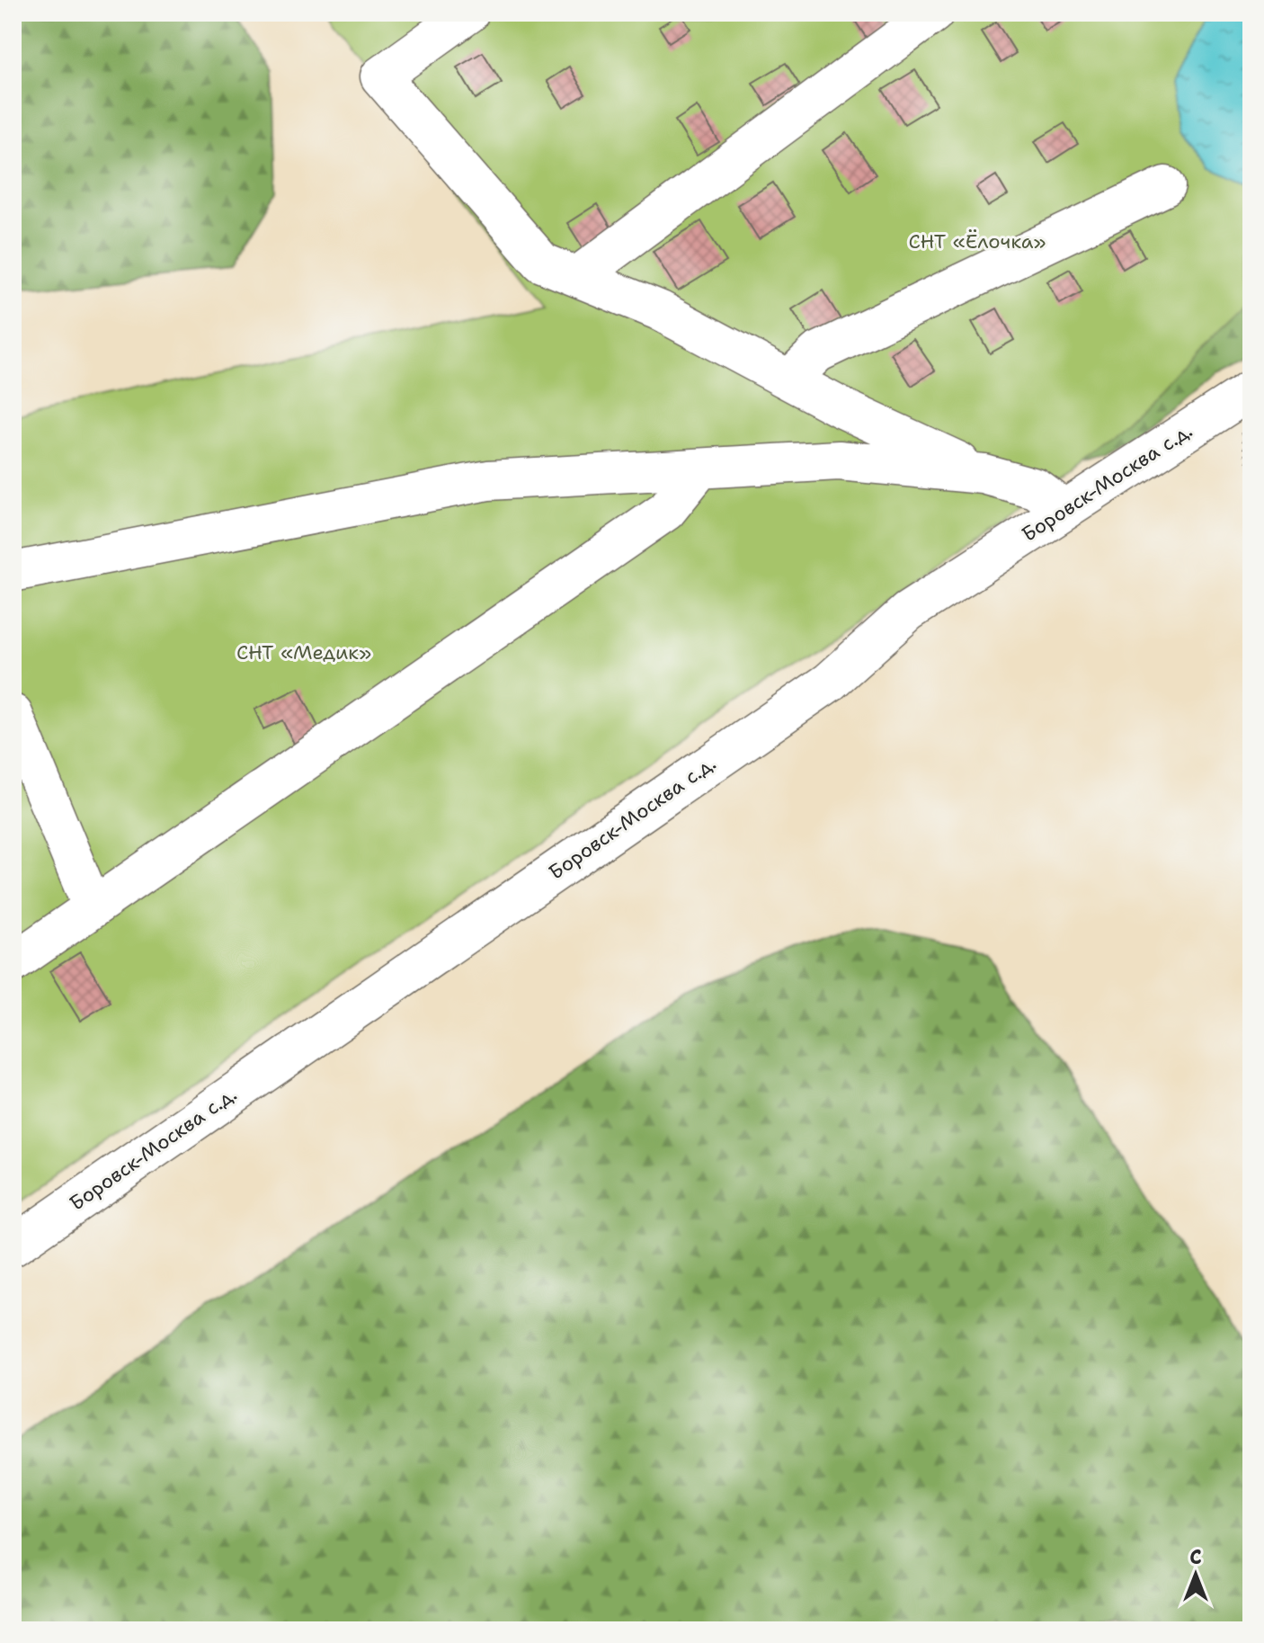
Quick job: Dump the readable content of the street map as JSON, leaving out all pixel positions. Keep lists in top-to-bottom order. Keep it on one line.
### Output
{"streets":{"street":["Боровск-Москва с.д."]},"parks":["СНТ «Ёлочка»","СНТ «Медик»"],"north":"top"}
